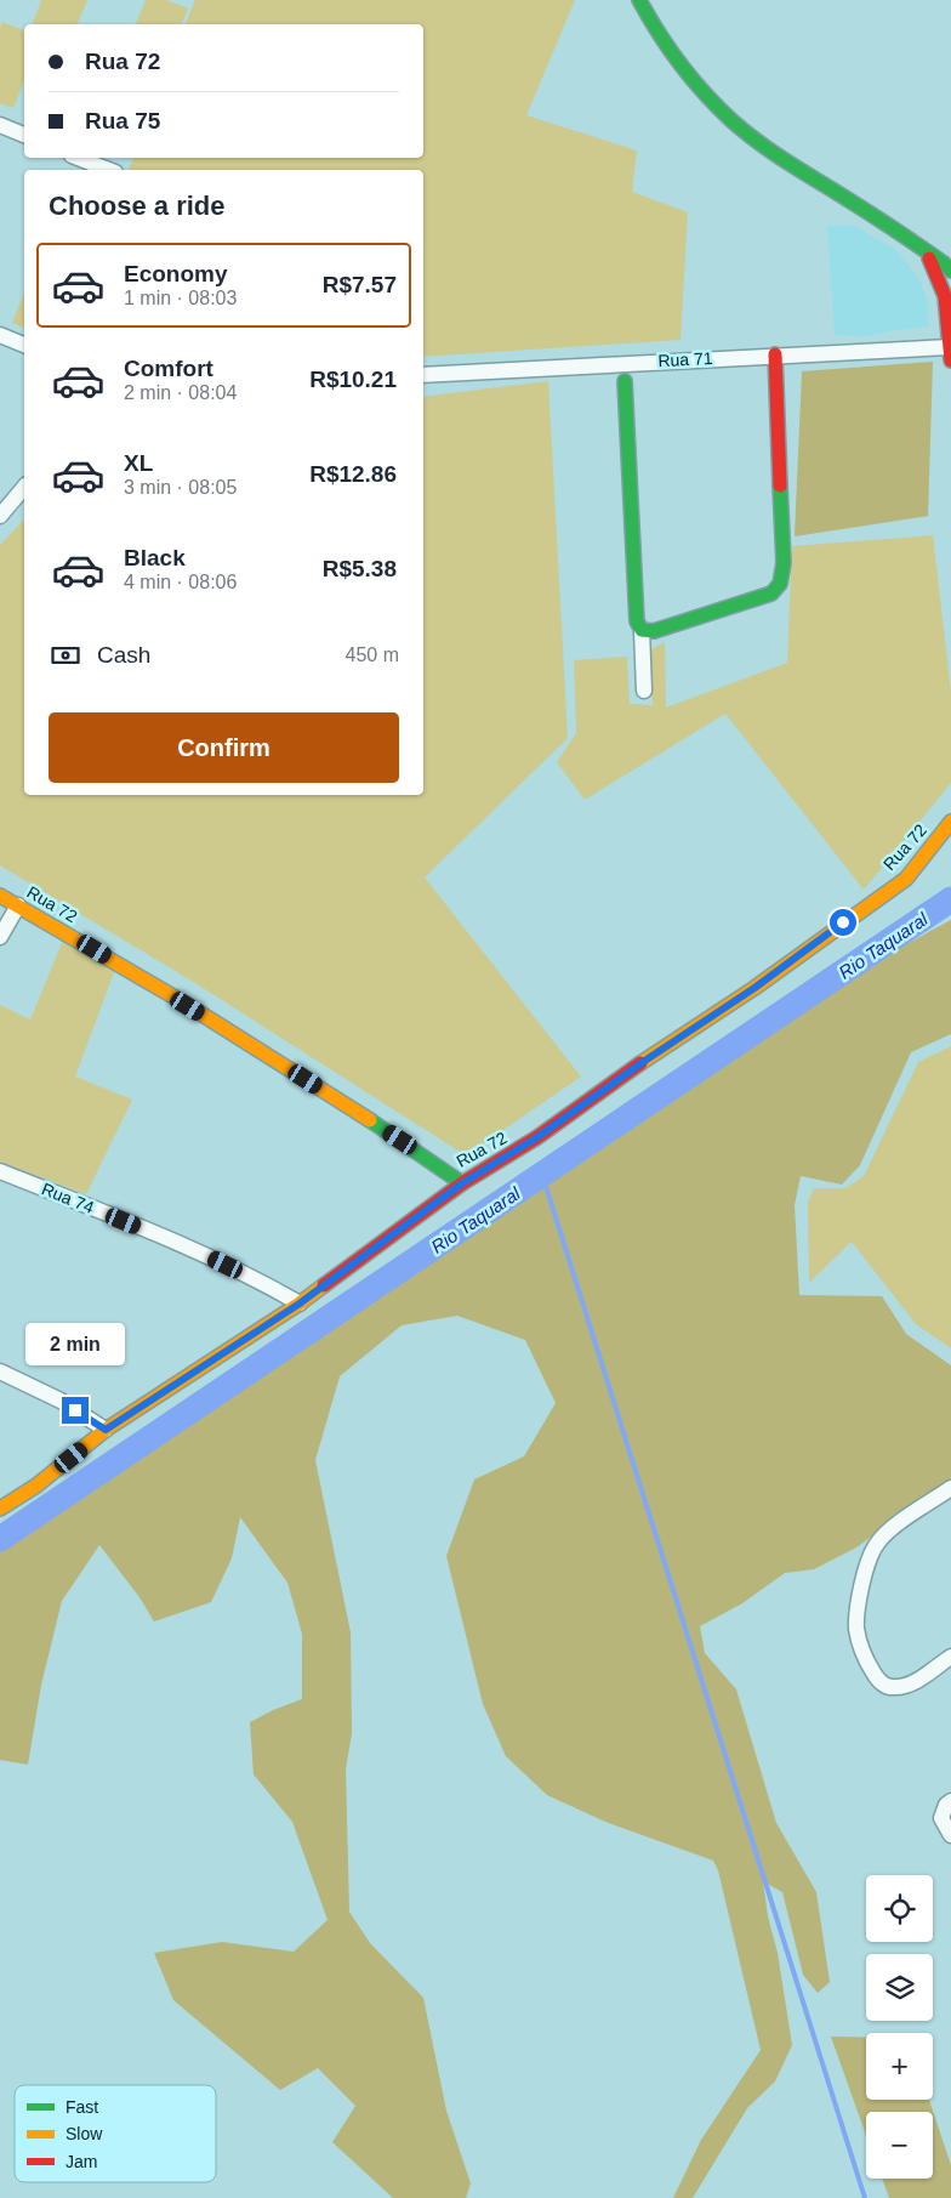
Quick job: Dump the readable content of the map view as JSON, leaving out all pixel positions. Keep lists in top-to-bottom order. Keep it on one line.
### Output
{"streets":{"street":["Rua 71","Rua 72","Rua 74"]},"water":["Rio Taquaral"],"legend":["Fast","Slow","Jam"],"page":{"banner":["Rua 72","Rua 75"],"heading":"Choose a ride","list":[{"name":"Economy","note":"1 min · 08:03","value":"R$7.57"},{"name":"Comfort","note":"2 min · 08:04","value":"R$10.21"},{"name":"XL","note":"3 min · 08:05","value":"R$12.86"},{"name":"Black","note":"4 min · 08:06","value":"R$5.38"}],"pay":["Cash","450 m"],"buttons":"Confirm","bubble":"2 min","map_buttons":["+","−"]}}
